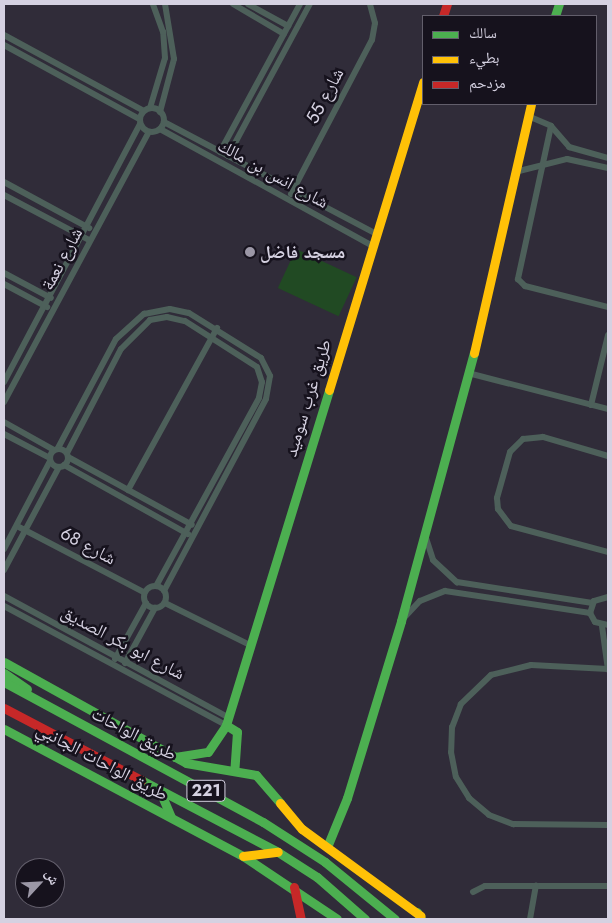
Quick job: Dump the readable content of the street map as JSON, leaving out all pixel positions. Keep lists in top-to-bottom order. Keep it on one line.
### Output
{"streets":{"main road":["طريق غرب سوميد","طريق الواحات","طريق الواحات الجانبي","221"],"street":["شارع 55","شارع انس بن مالك","شارع نعمة","شارع 68","شارع ابو بكر الصديق"]},"crossings":[["شارع 55","شارع انس بن مالك"],["شارع انس بن مالك","شارع نعمة"],["شارع انس بن مالك","طريق غرب سوميد"],["طريق غرب سوميد","شارع ابو بكر الصديق"]],"places":["مسجد فاضل"],"legend":["سالك","بطيء","مزدحم"],"north":"top right"}
